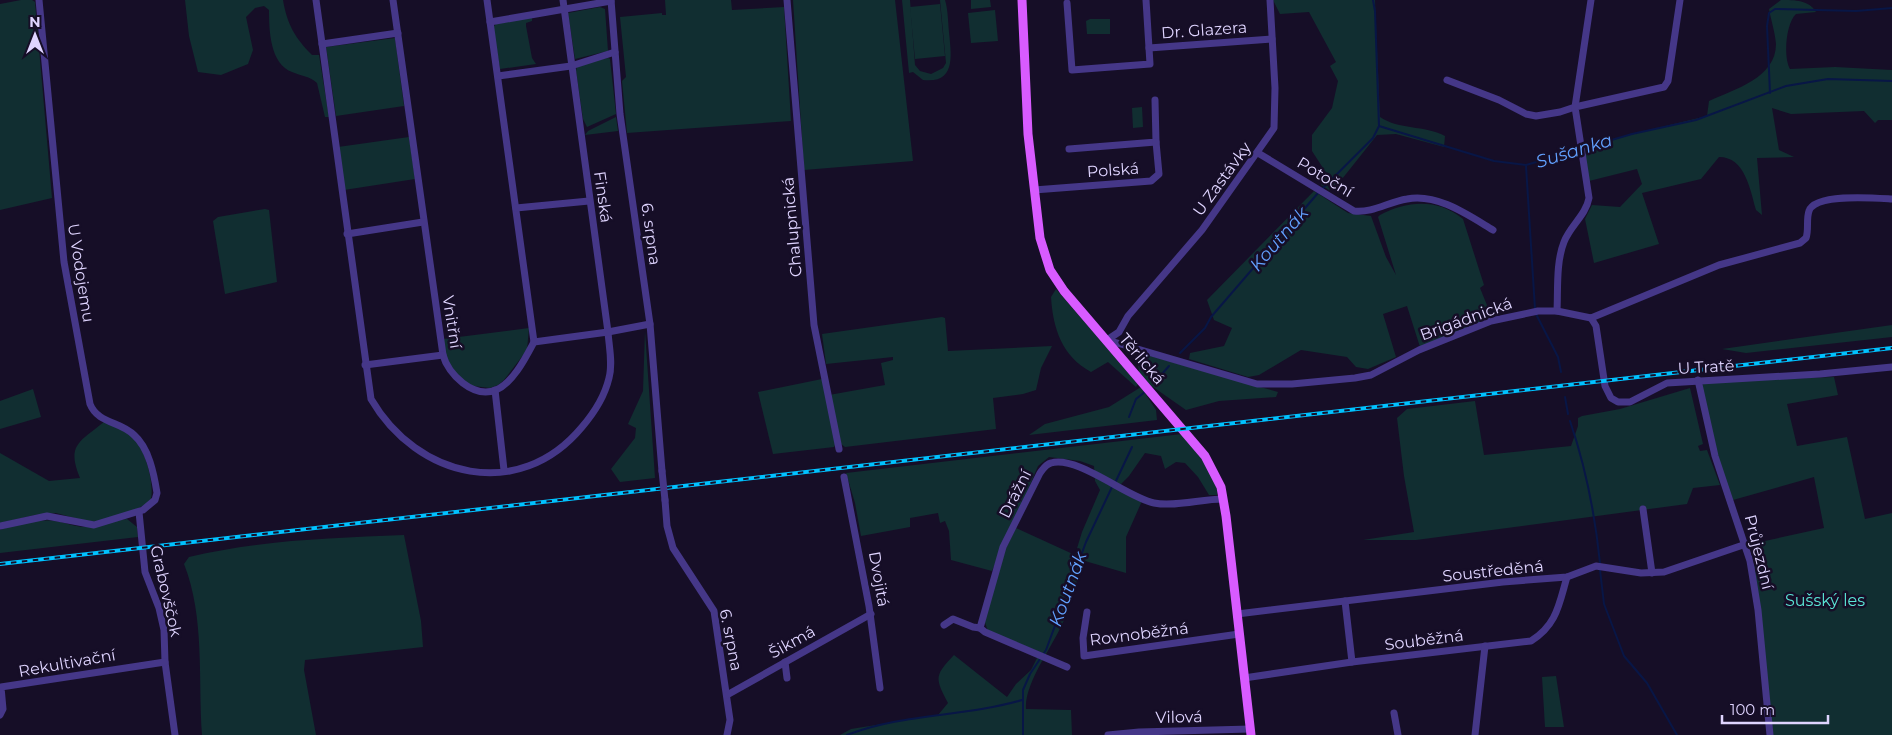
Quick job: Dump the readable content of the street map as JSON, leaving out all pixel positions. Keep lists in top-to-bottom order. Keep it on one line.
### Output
{"streets":{"main road":["Těrlická"],"street":["Dr. Glazera","Polská","Potoční","U Zastávky","Finská","Chalupnická","6. srpna","U Vodojemu","Brigádnická","Vnitřní","U Tratě","Drážní","Průjezdní","Soustředěná","Dvojitá","Grabovščok","Rovnoběžná","Souběžná","Šikmá","Rekultivační","Vilová"]},"crossings":[["Dr. Glazera","U Zastávky"],["Polská","Těrlická"],["Potoční","U Zastávky"],["U Zastávky","Brigádnická"],["U Zastávky","Těrlická"],["6. srpna","Šikmá"],["U Vodojemu","Grabovščok"],["Brigádnická","Těrlická"],["Brigádnická","U Tratě"],["Těrlická","Drážní"],["Těrlická","Soustředěná"],["Těrlická","Rovnoběžná"],["Těrlická","Souběžná"],["Těrlická","Vilová"],["U Tratě","Průjezdní"],["Průjezdní","Soustředěná"],["Soustředěná","Souběžná"],["Dvojitá","Šikmá"],["Grabovščok","Rekultivační"]],"water":["Sušanka","Koutnák"],"parks":["Sušský les"],"scale_bar":"100 m","north":"top"}
